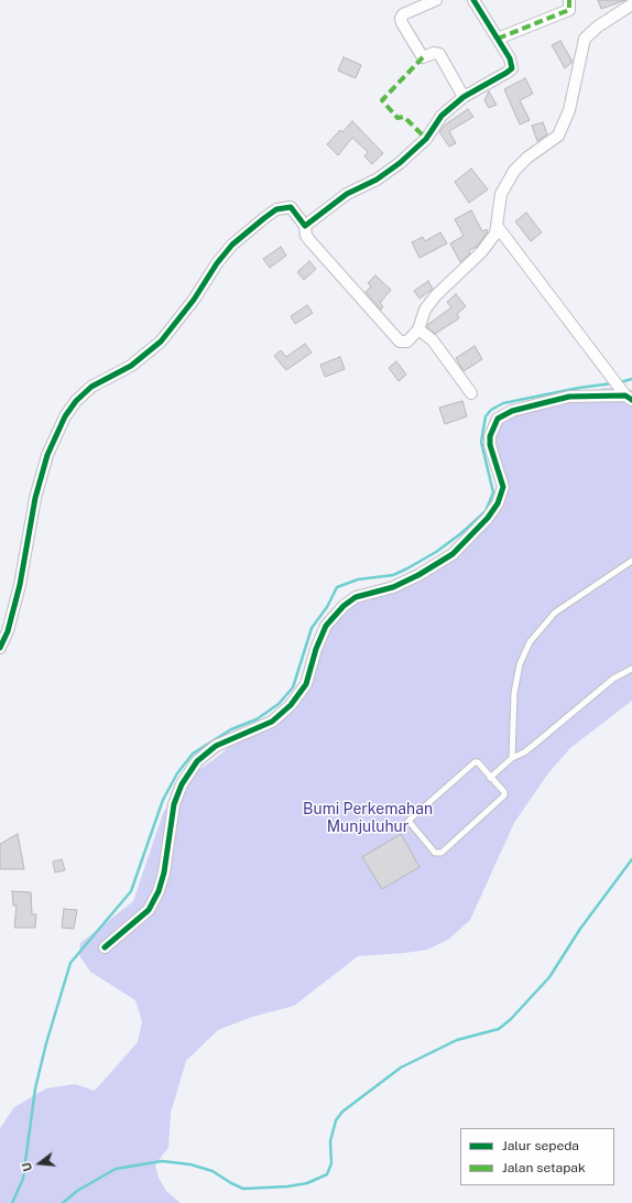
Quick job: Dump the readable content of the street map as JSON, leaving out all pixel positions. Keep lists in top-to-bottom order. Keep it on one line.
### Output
{"parks":["Bumi Perkemahan Munjuluhur"],"legend":["Jalur sepeda","Jalan setapak"],"north":"left"}
